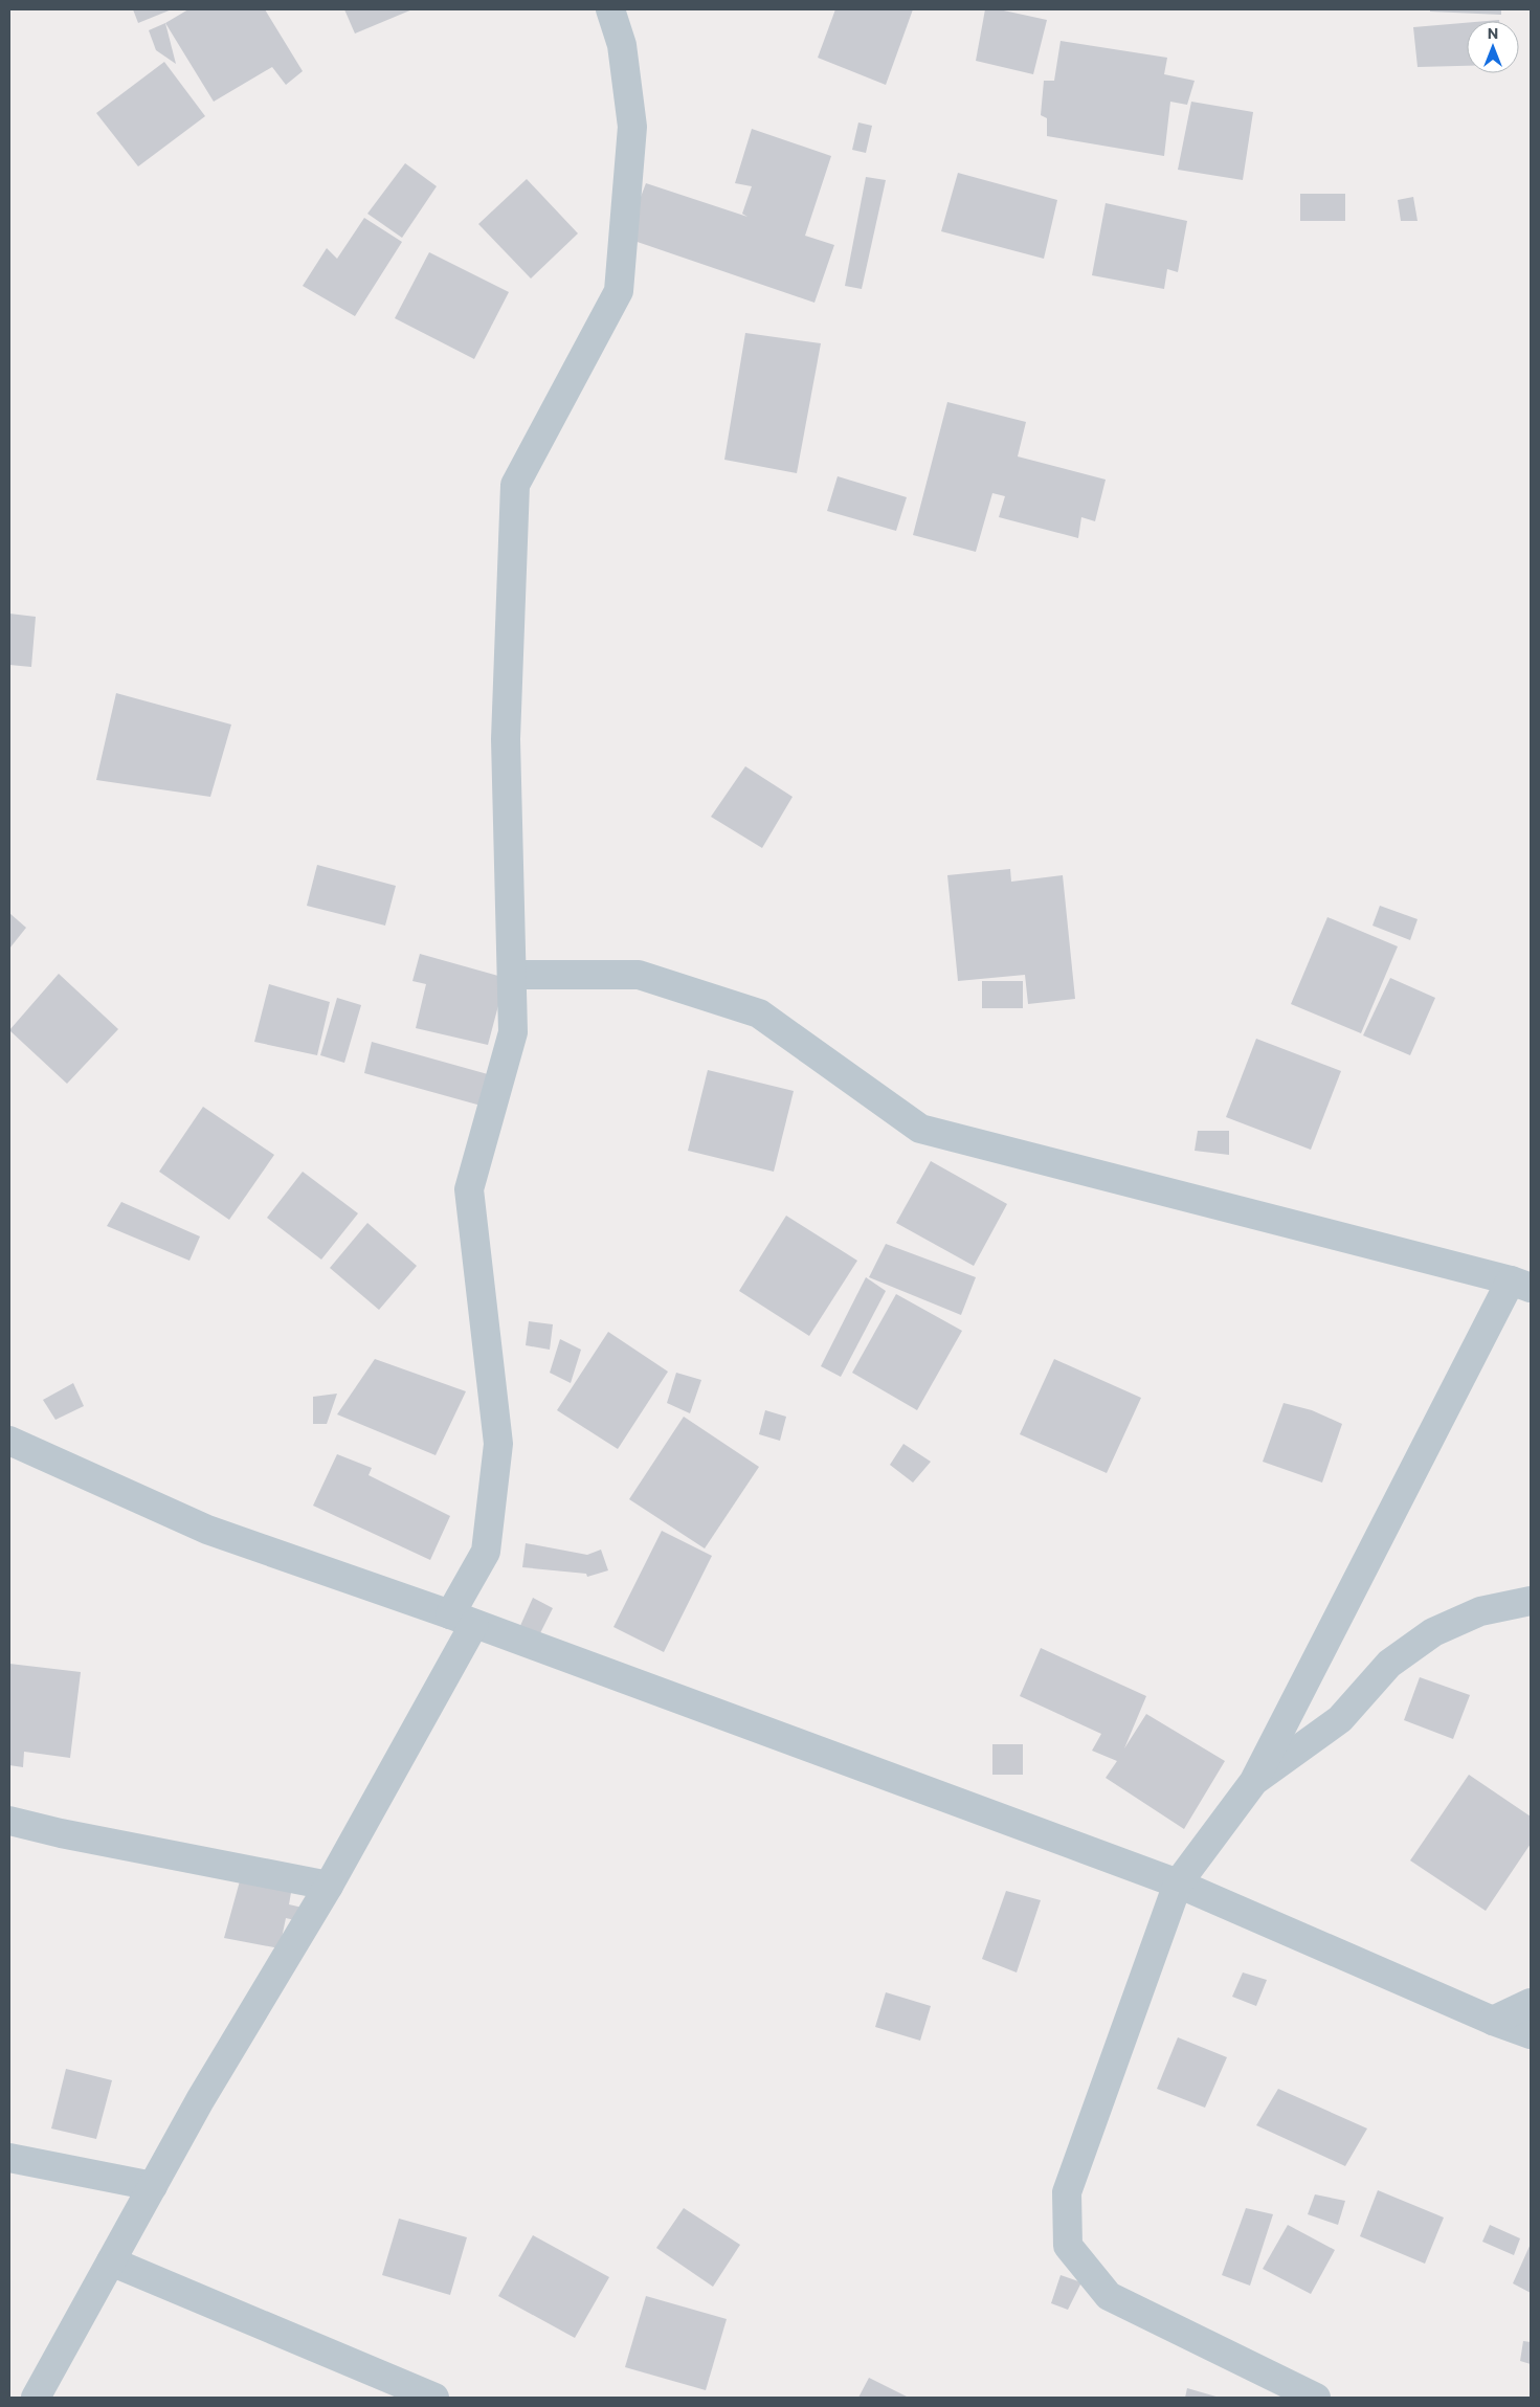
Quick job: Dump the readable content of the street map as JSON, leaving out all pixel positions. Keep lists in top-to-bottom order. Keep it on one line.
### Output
{"north":"top"}
